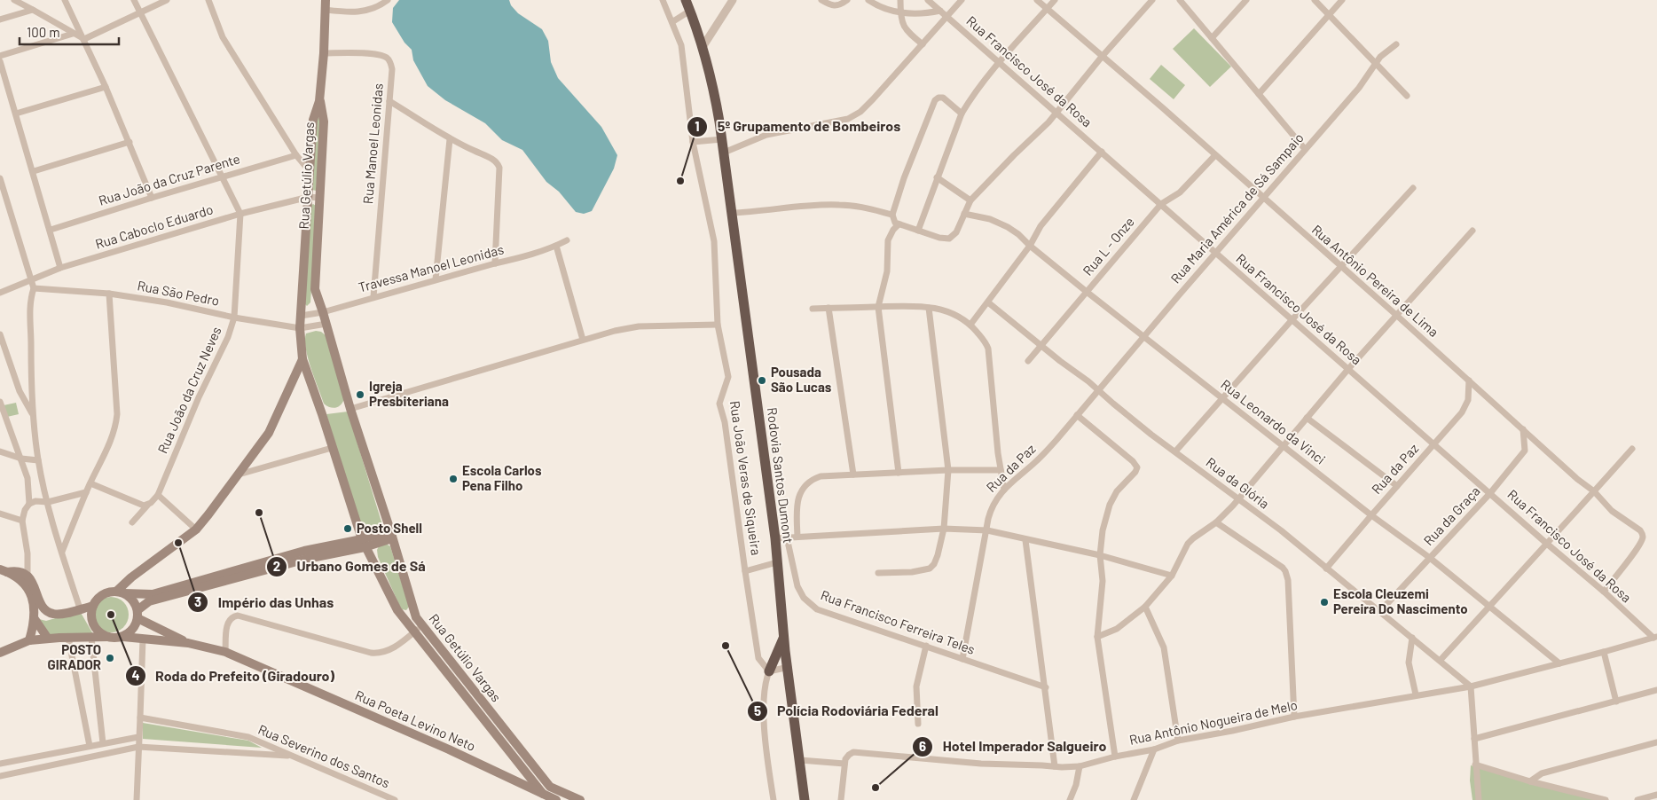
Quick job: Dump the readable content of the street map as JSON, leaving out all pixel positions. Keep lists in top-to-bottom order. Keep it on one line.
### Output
{"streets":{"highway":["Rodovia Santos Dumont"],"main road":["Rua Getúlio Vargas","Rua Poeta Levino Neto"],"street":["Rua Francisco José da Rosa","Rua Manoel Leonidas","Rua João da Cruz Parente","Rua Maria América de Sá Sampaio","Rua Caboclo Eduardo","Rua L - Onze","Travessa Manoel Leonidas","Rua Antônio Pereira de Lima","Rua São Pedro","Rua João da Cruz Neves","Rua Leonardo da Vinci","Rua da Paz","Rua João Veras de Siqueira","Rua da Glória","Rua da Graça","Rua Francisco Ferreira Teles","Rua Antônio Nogueira de Melo","Rua Severino dos Santos"]},"crossings":[["Rua Francisco José da Rosa","Rua Maria América de Sá Sampaio"],["Rua Francisco José da Rosa","Rua L - Onze"],["Rua Francisco José da Rosa","Rua Antônio Pereira de Lima"],["Rua Francisco José da Rosa","Rua da Paz"],["Rua Francisco José da Rosa","Rua da Graça"],["Rua Francisco José da Rosa","Rua Antônio Nogueira de Melo"],["Rua Manoel Leonidas","Travessa Manoel Leonidas"],["Rua Getúlio Vargas","Rua Caboclo Eduardo"],["Rua Getúlio Vargas","Travessa Manoel Leonidas"],["Rua Getúlio Vargas","Rua São Pedro"],["Rua Getúlio Vargas","Rua Poeta Levino Neto"],["Rua Maria América de Sá Sampaio","Rua Antônio Pereira de Lima"],["Rua Maria América de Sá Sampaio","Rua Leonardo da Vinci"],["Rua Maria América de Sá Sampaio","Rua da Paz"],["Rua Maria América de Sá Sampaio","Rua da Glória"],["Rua Caboclo Eduardo","Rua João da Cruz Neves"],["Rua L - Onze","Rua Antônio Pereira de Lima"],["Rua L - Onze","Rua Leonardo da Vinci"],["Rua L - Onze","Rua da Glória"],["Rua Antônio Pereira de Lima","Rua da Paz"],["Rua Antônio Pereira de Lima","Rua da Graça"],["Rua São Pedro","Rua João da Cruz Neves"],["Rua Leonardo da Vinci","Rua da Paz"],["Rua Leonardo da Vinci","Rua da Graça"],["Rua Leonardo da Vinci","Rua Antônio Nogueira de Melo"],["Rua da Paz","Rua da Glória"],["Rua da Paz","Rua Francisco Ferreira Teles"],["Rua da Glória","Rua da Graça"],["Rua da Glória","Rua Antônio Nogueira de Melo"]],"places":["5º Grupamento de Bombeiros","Pousada São Lucas","Igreja Presbiteriana","Escola Carlos Pena Filho","Urbano Gomes de Sá","Posto Shell","Império das Unhas","Escola Cleuzemi Pereira Do Nascimento","Roda do Prefeito (Giradouro)","Polícia Rodoviária Federal","POSTO GIRADOR","Hotel Imperador Salgueiro"],"scale_bar":"100 m"}
